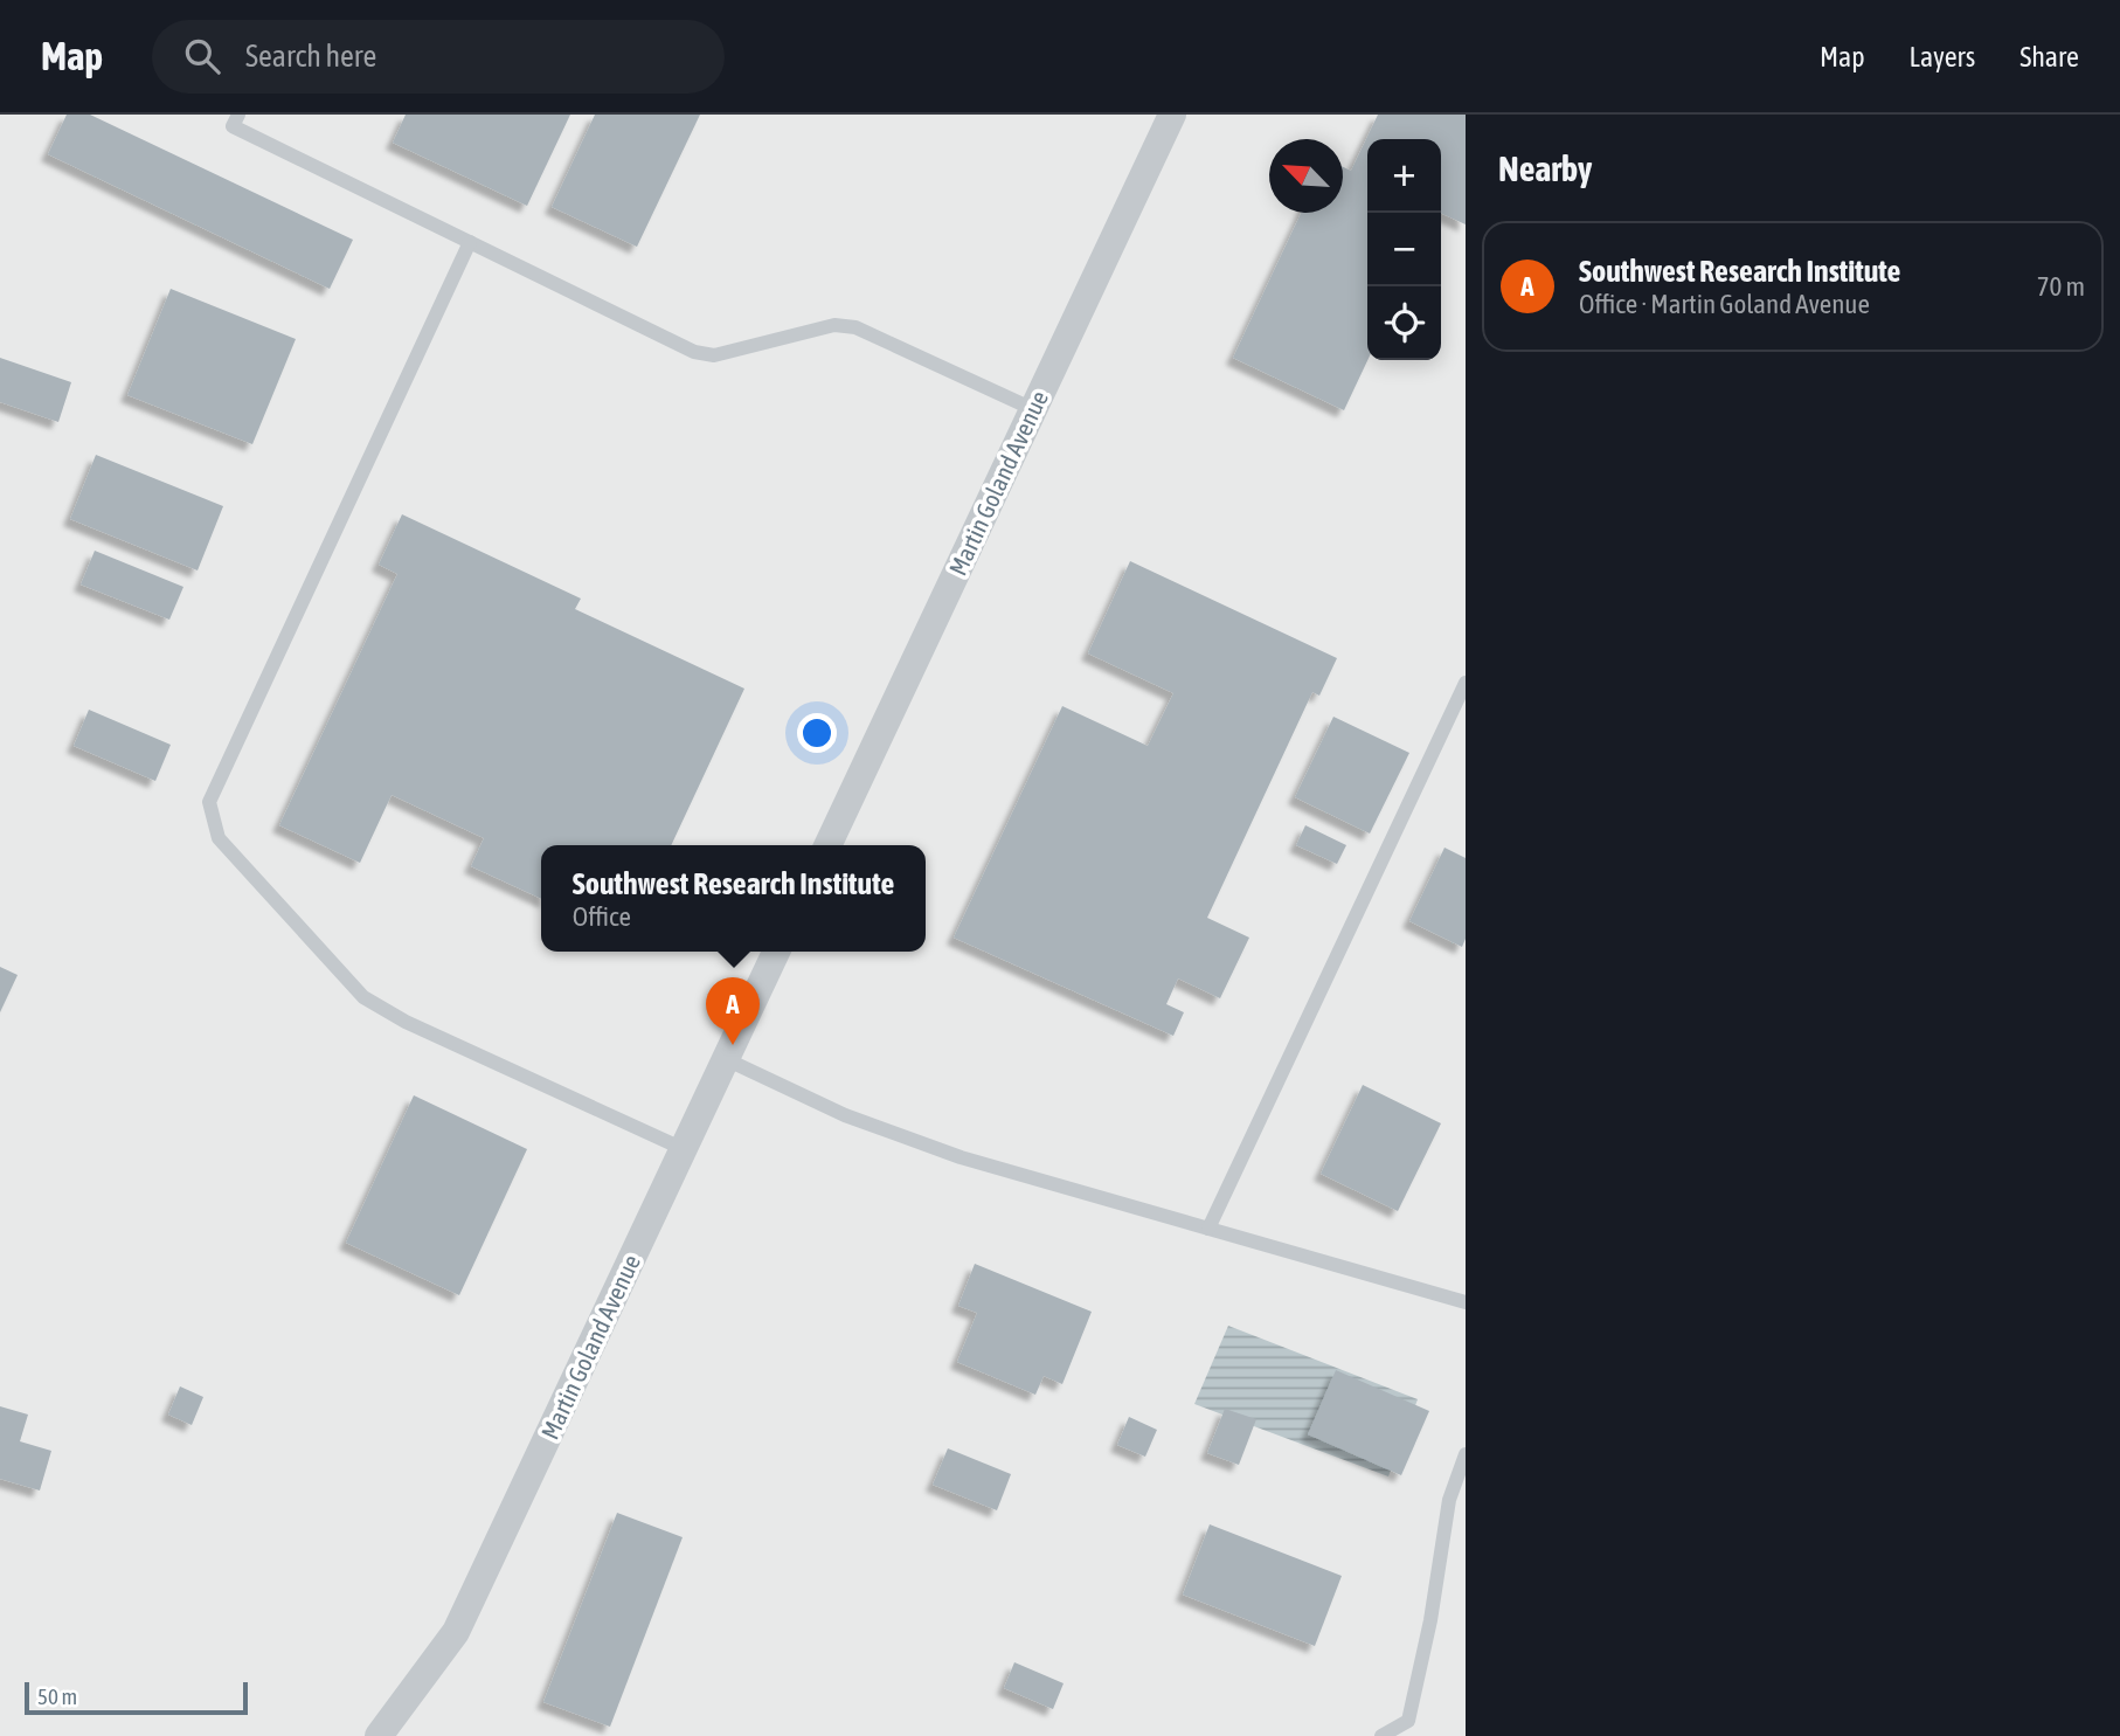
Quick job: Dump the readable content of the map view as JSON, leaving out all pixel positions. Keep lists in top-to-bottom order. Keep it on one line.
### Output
{"streets":{"street":["Martin Goland Avenue"]},"scale_bar":"50 m","north":"top left","page":{"header":"Map","search":"Search here","nav":["Map","Layers","Share"],"heading":"Nearby","map_buttons":["+","−"],"list":[{"mark":"A","name":"Southwest Research Institute","note":"Office · Martin Goland Avenue","value":"70 m"}],"popup":["Southwest Research Institute","Office"],"pins":"A","scale":"50 m"}}
